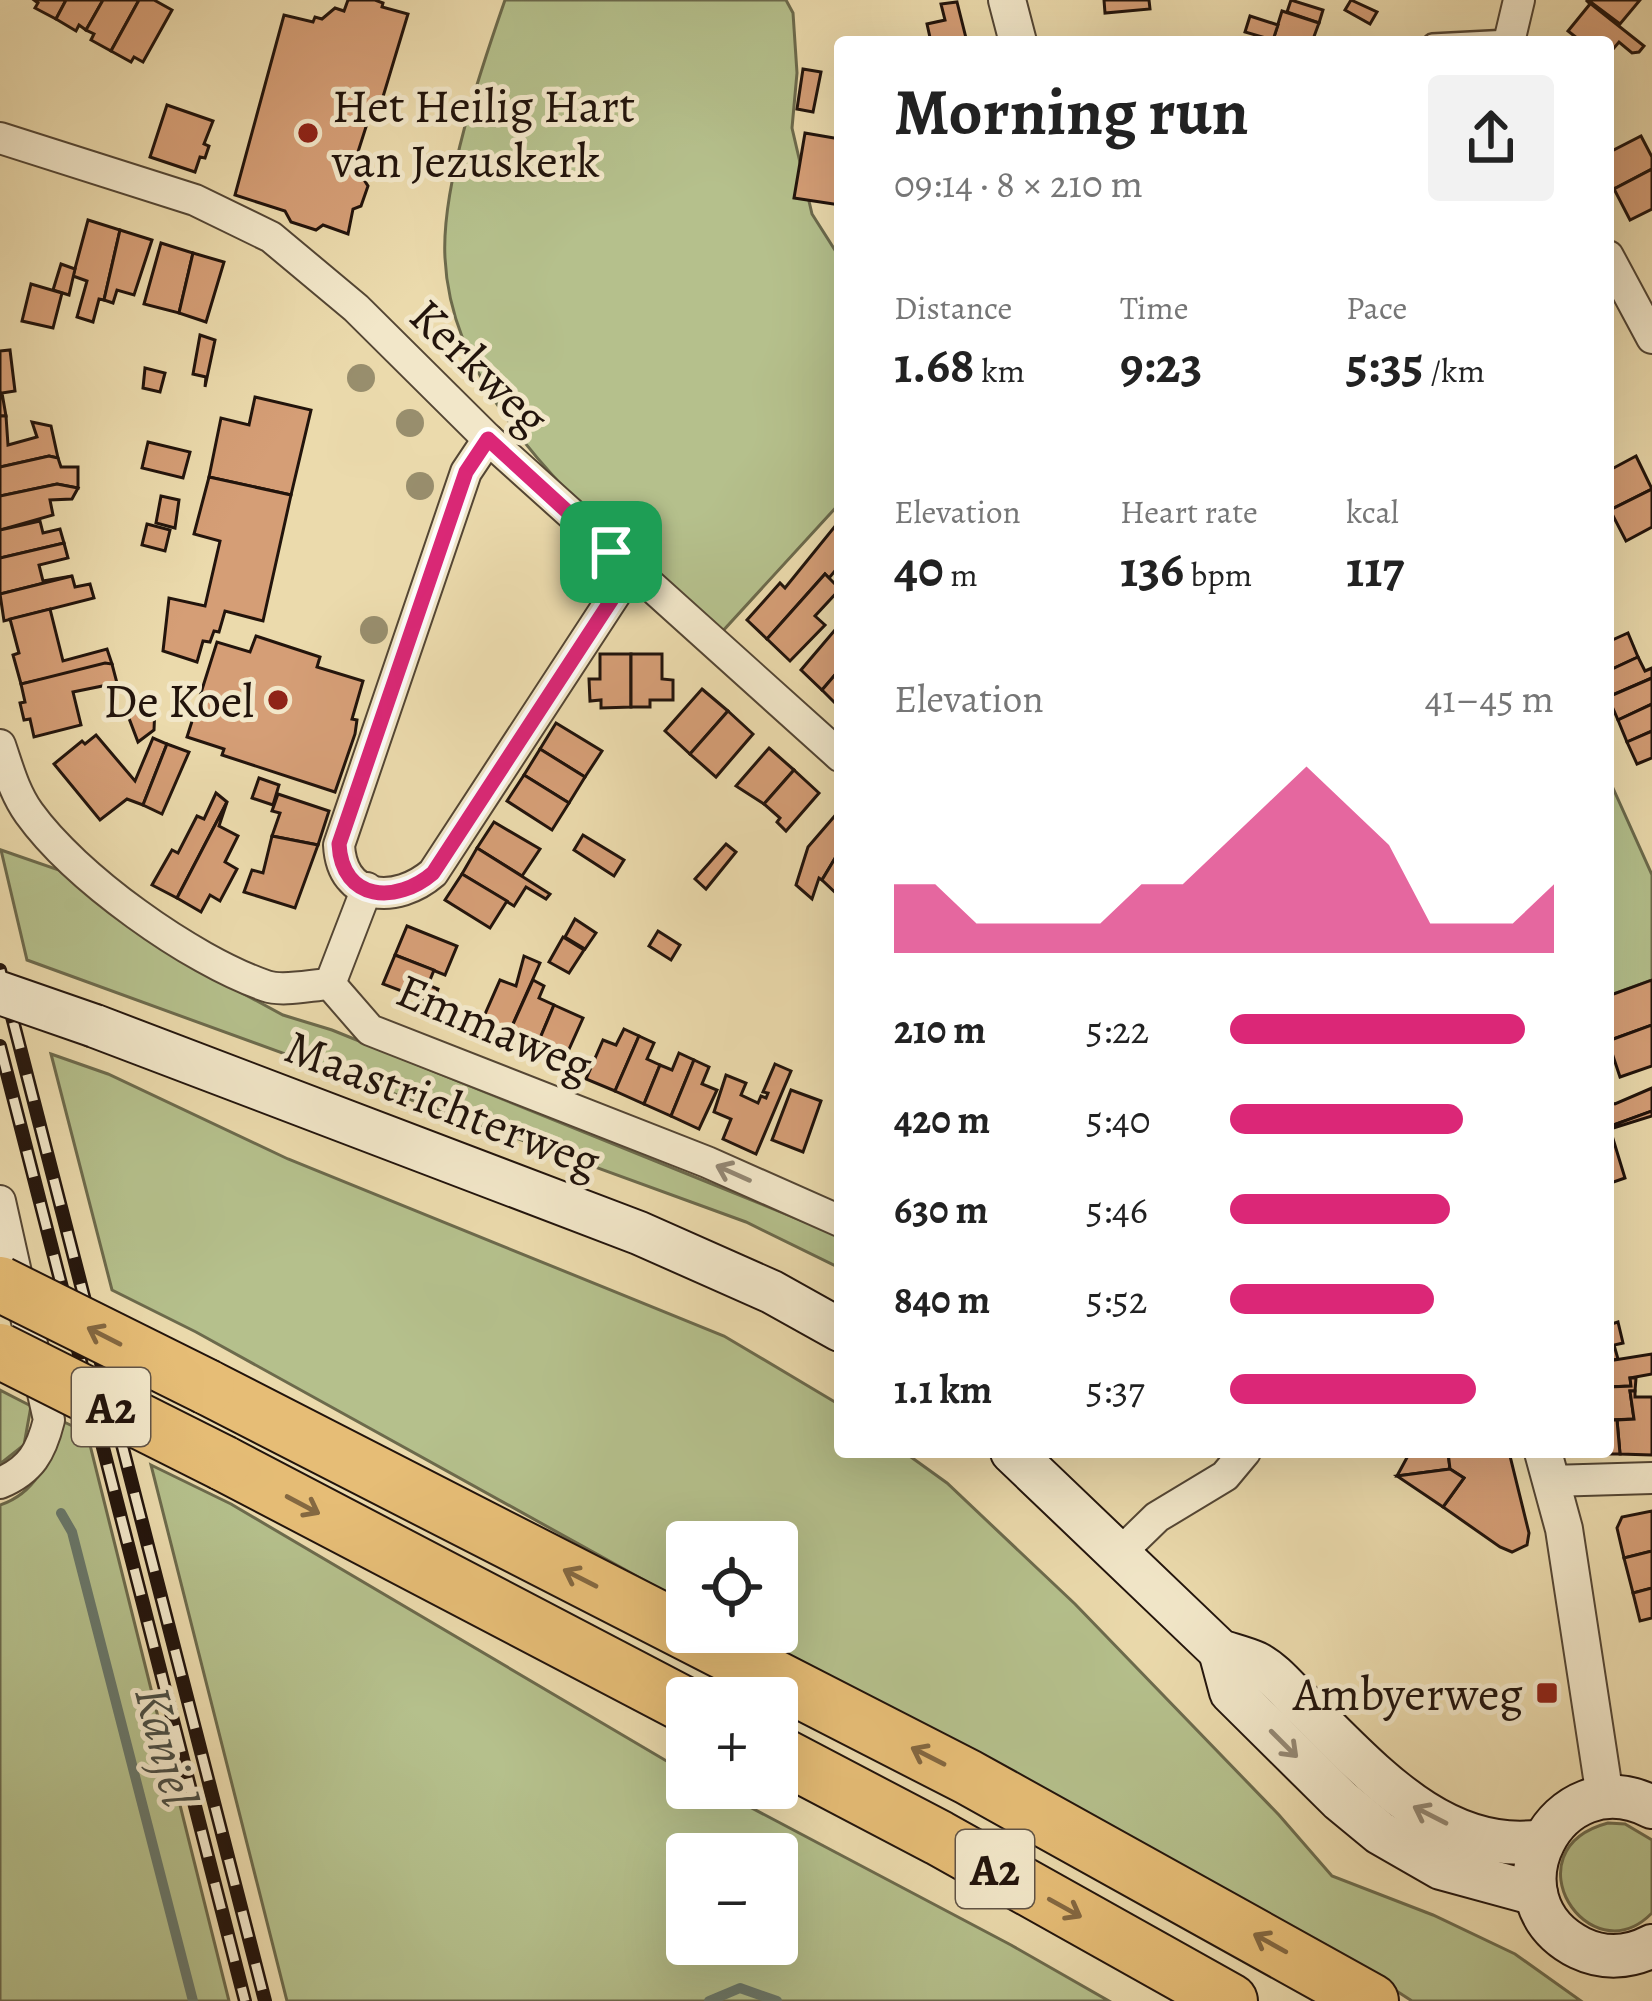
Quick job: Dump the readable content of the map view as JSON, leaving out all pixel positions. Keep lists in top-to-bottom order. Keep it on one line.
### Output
{"streets":{"highway":["A2"],"main road":["Maastrichterweg"],"street":["Kerkweg","Emmaweg"]},"one_way":["Emmaweg"],"water":["Kanjel"],"places":{"other":["Het Heilig Hart van Jezuskerk","De Koel"],"transit":["Ambyerweg"]},"page":{"heading":["Morning run","09:14 · 8 × 210 m"],"stats":[["Distance","1.68 km"],["Time","9:23"],["Pace","5:35 /km"],["Elevation","40 m"],["Heart rate","136 bpm"],["kcal","117"]],"chart":["Elevation","41–45 m"],"list":[{"name":"210 m","note":"5:22"},{"name":"420 m","note":"5:40"},{"name":"630 m","note":"5:46"},{"name":"840 m","note":"5:52"},{"name":"1.1 km","note":"5:37"}],"map_buttons":["+","−"]}}
